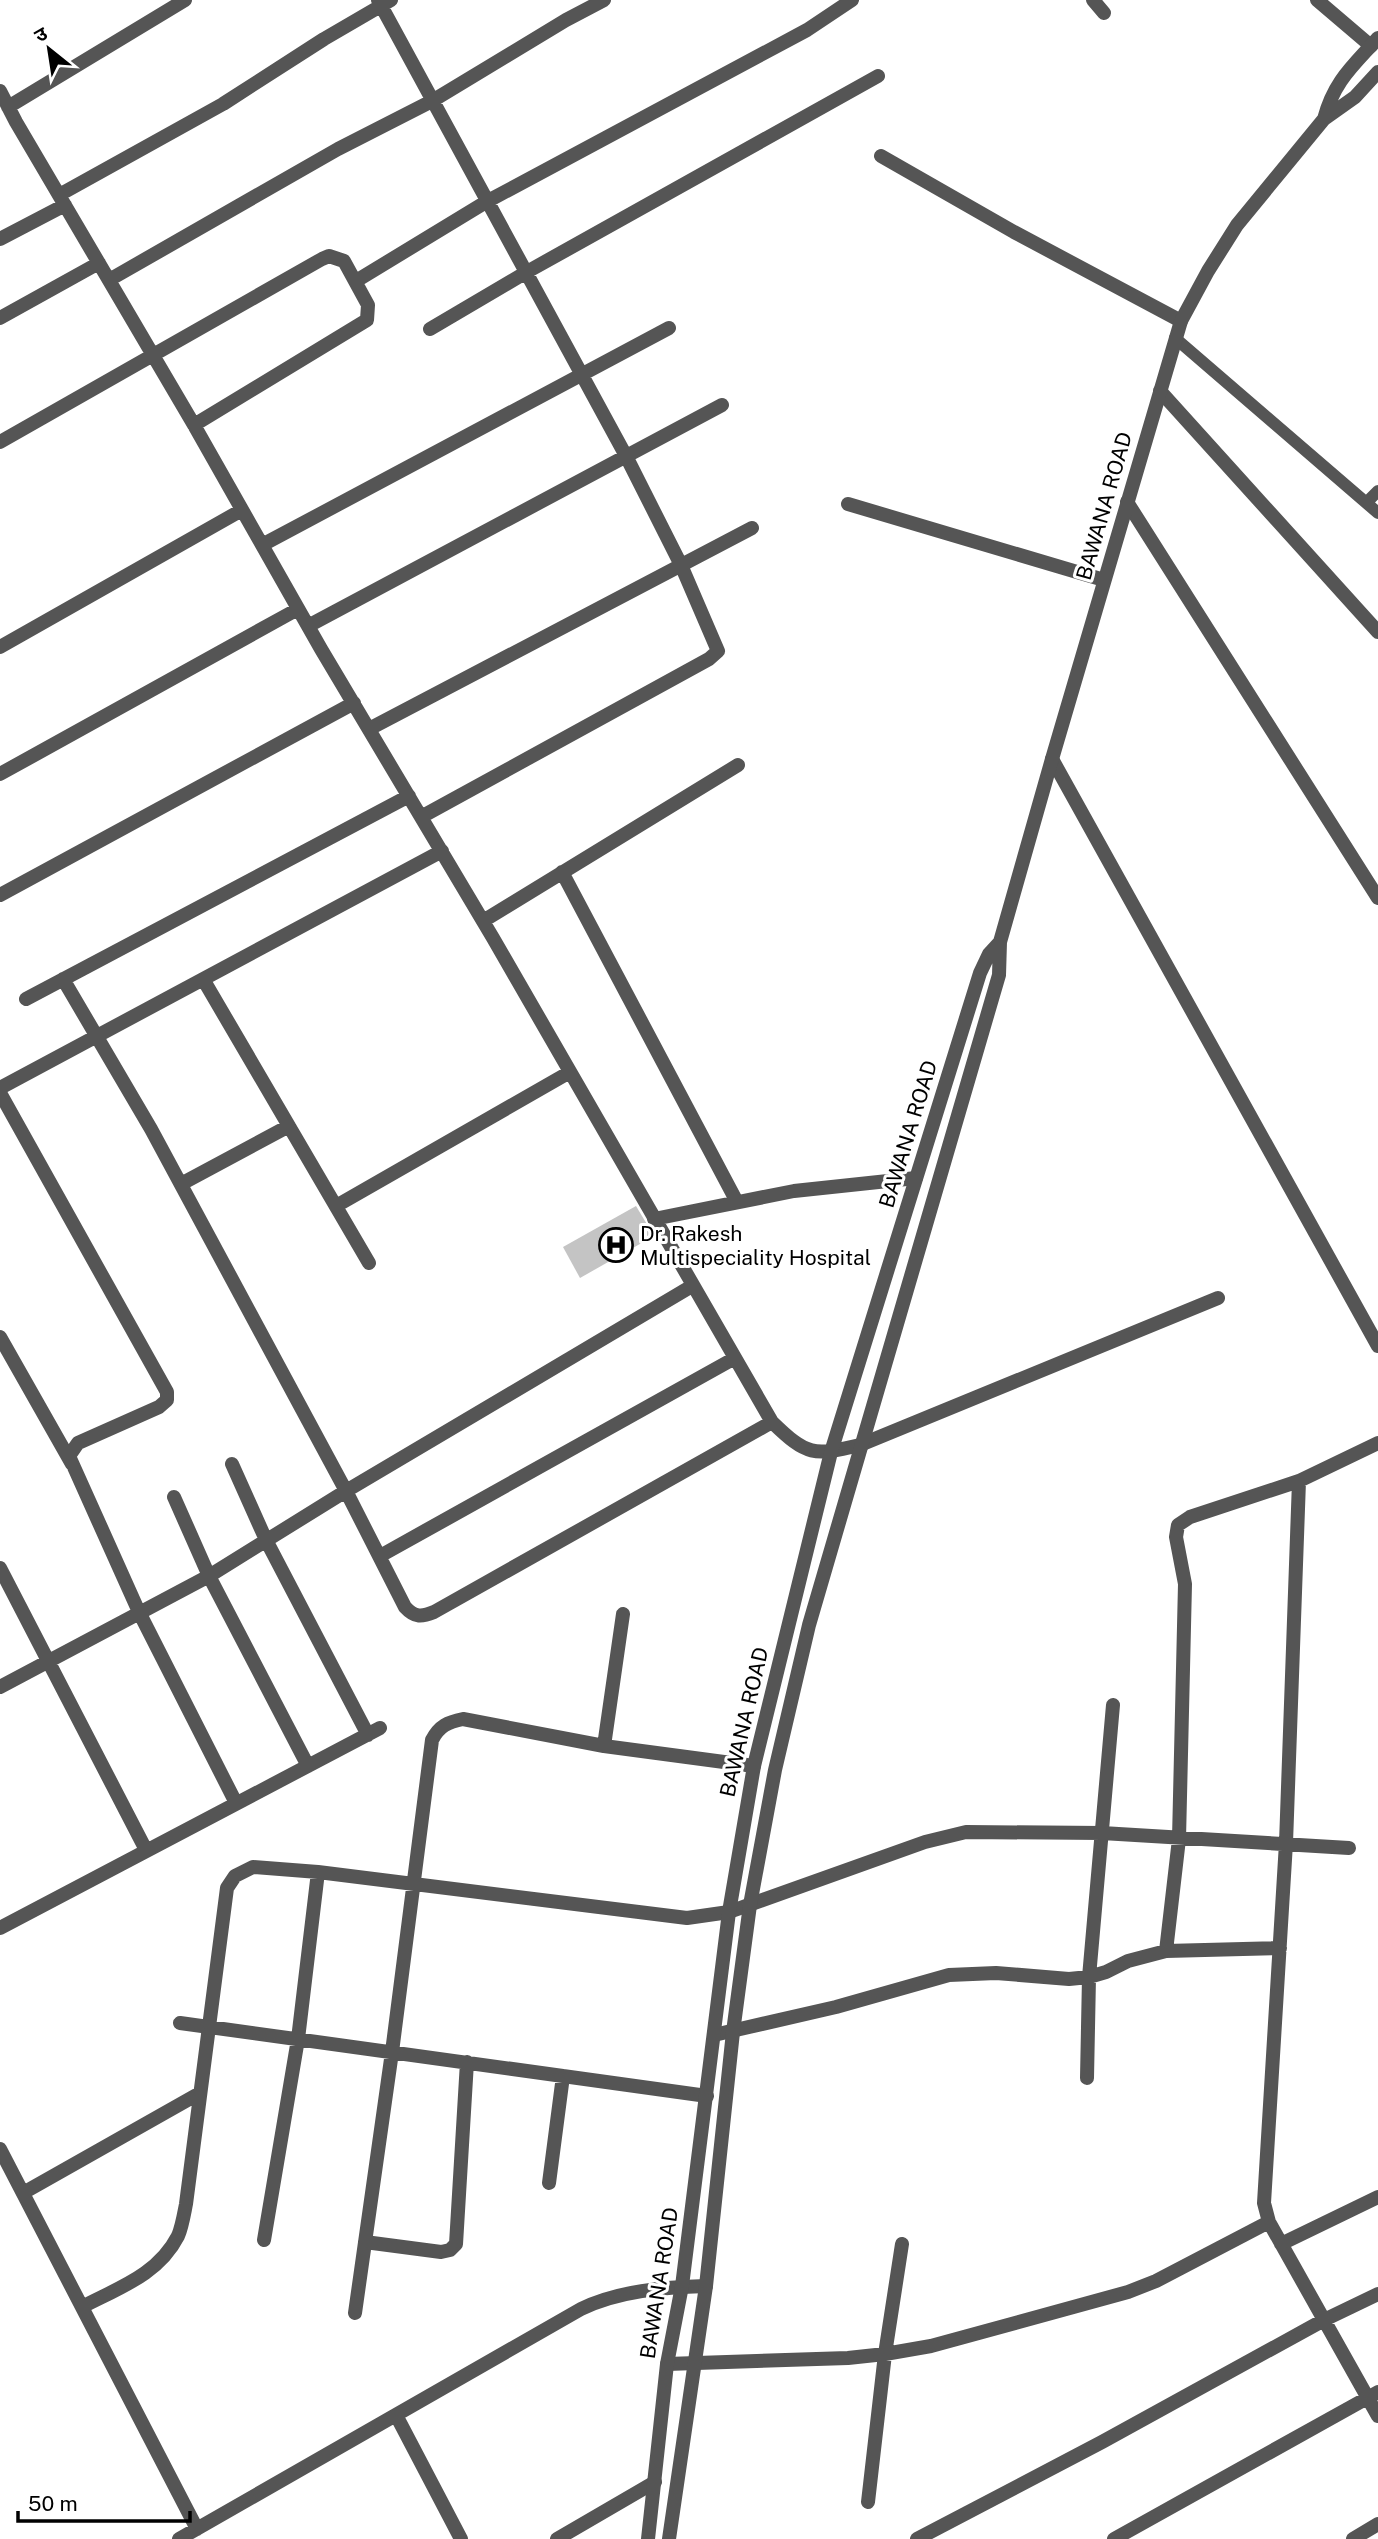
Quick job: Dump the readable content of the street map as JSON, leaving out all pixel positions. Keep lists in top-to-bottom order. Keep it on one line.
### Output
{"streets":{"street":["BAWANA ROAD"]},"places":{"hospital":["Dr. Rakesh Multispeciality Hospital"]},"scale_bar":"50 m","north":"top left"}
